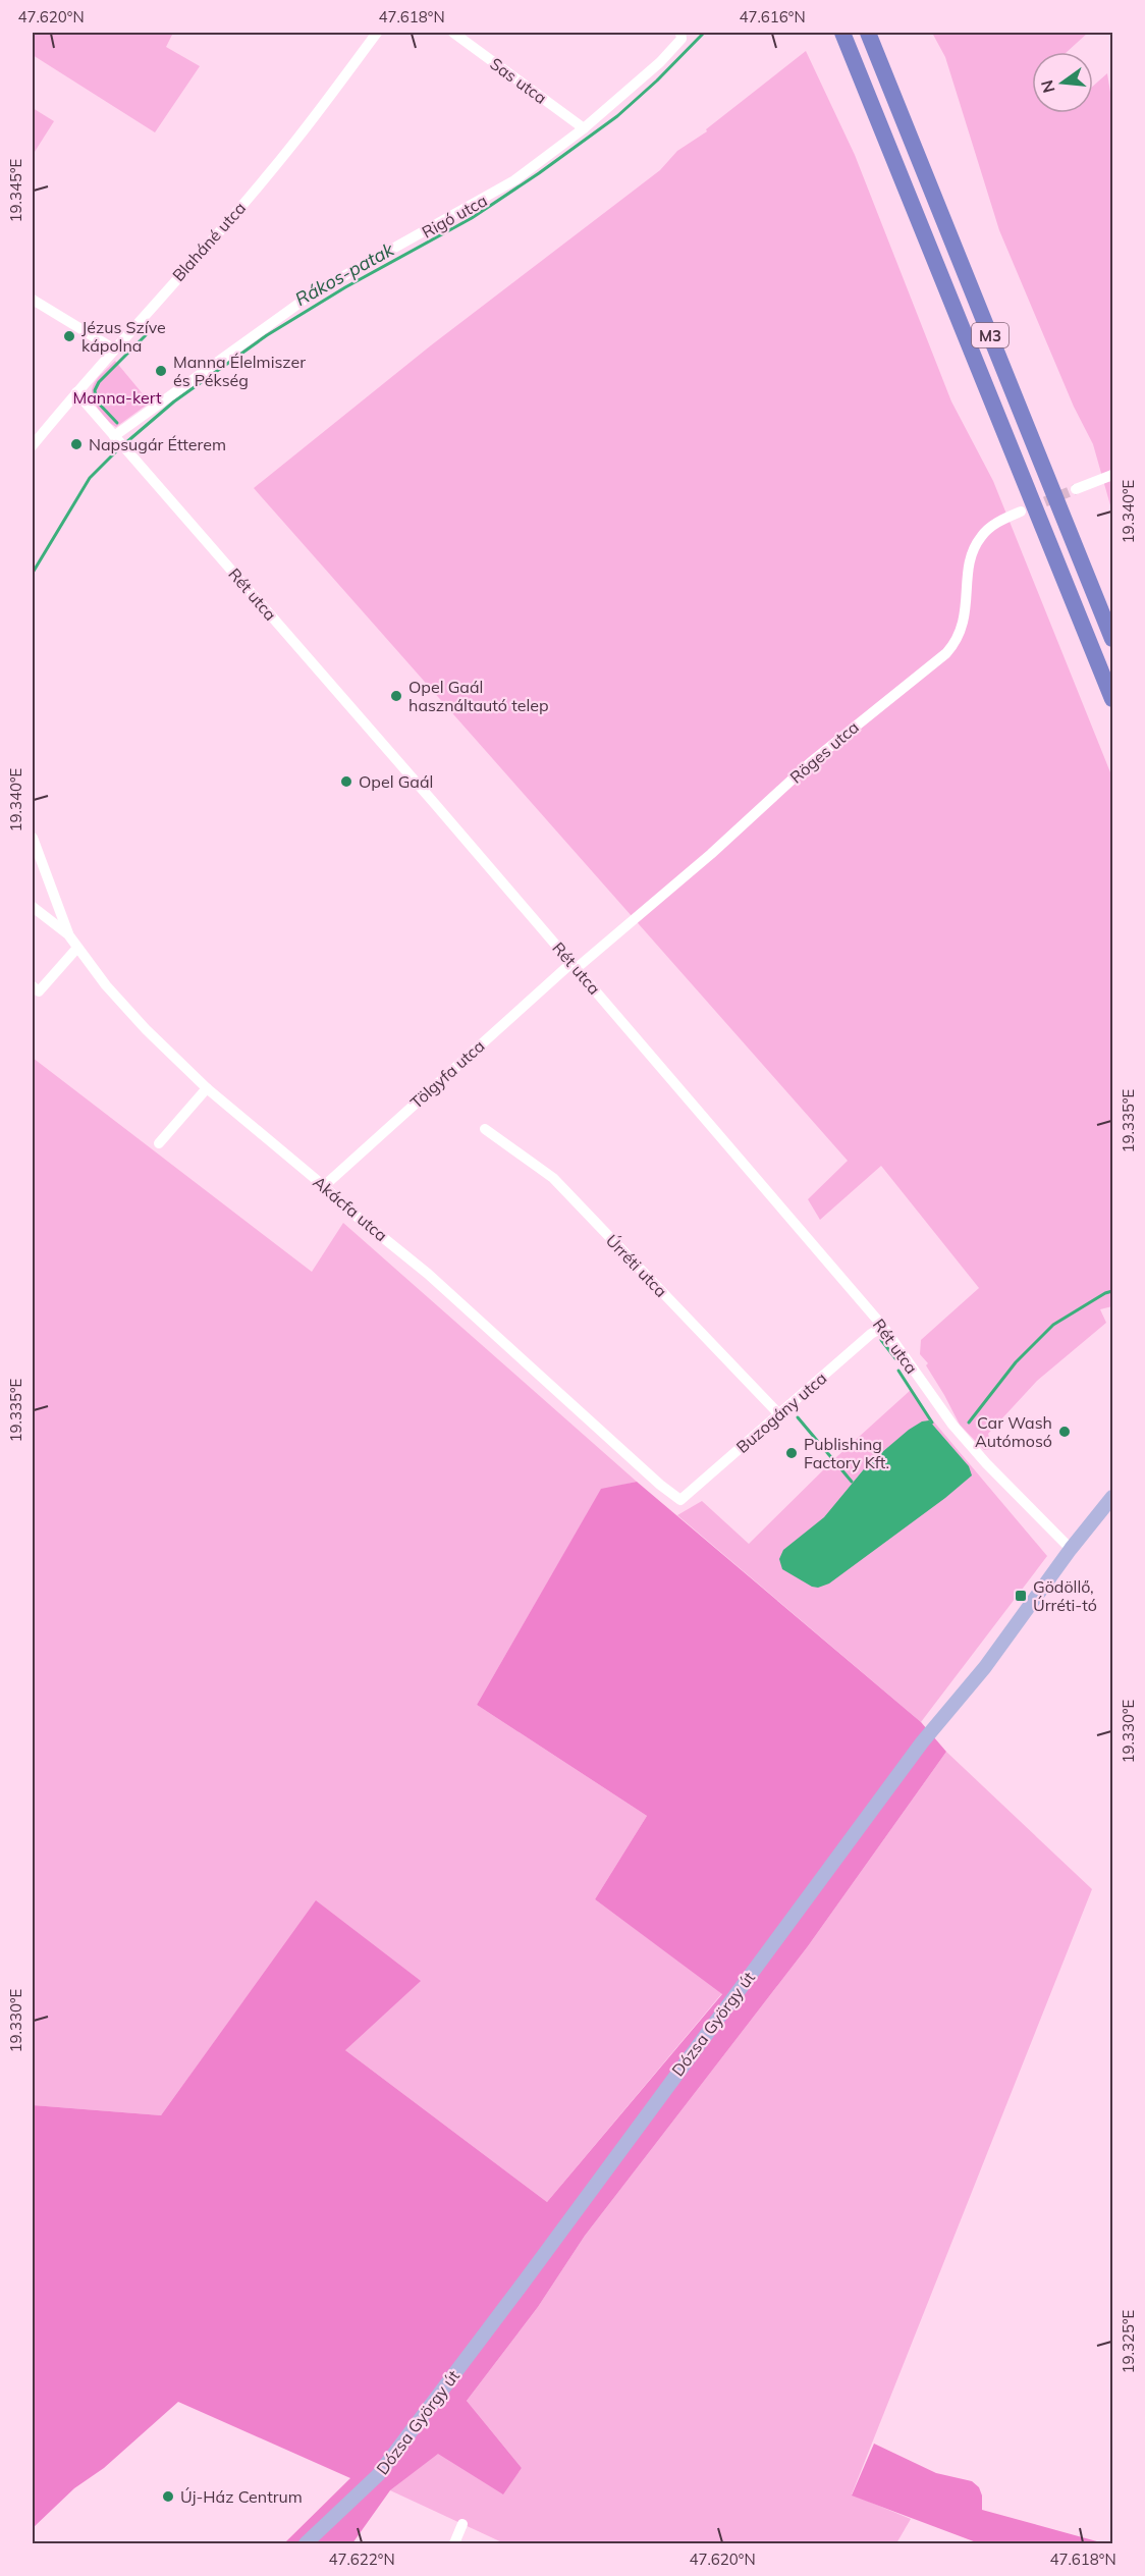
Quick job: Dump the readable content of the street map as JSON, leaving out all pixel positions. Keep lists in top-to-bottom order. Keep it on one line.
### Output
{"streets":{"highway":["M3"],"main road":["Dózsa György út"],"street":["Sas utca","Rigó utca","Blaháné utca","Rét utca","Röges utca","Tölgyfa utca","Akácfa utca","Úrréti utca","Buzogány utca"]},"crossings":[["Sas utca","Rigó utca"],["Rigó utca","Rét utca"],["Blaháné utca","Rét utca"],["Rét utca","Röges utca"],["Rét utca","Tölgyfa utca"],["Rét utca","Buzogány utca"],["Rét utca","Dózsa György út"],["Röges utca","Tölgyfa utca"],["Tölgyfa utca","Akácfa utca"],["Akácfa utca","Buzogány utca"],["Úrréti utca","Buzogány utca"]],"water":["Rákos-patak"],"parks":["Manna-kert"],"places":{"other":["Jézus Szíve kápolna","Manna Élelmiszer és Pékség","Napsugár Étterem","Opel Gaál használtautó telep","Opel Gaál","Car Wash Autómosó","Publishing Factory Kft.","Új-Ház Centrum"],"transit":["Gödöllő, Úrréti-tó"]},"north":"left","coordinates":["47.620°N","47.618°N","47.616°N","19.345°E","19.340°E","19.335°E","19.330°E","19.325°E","47.622°N"]}
